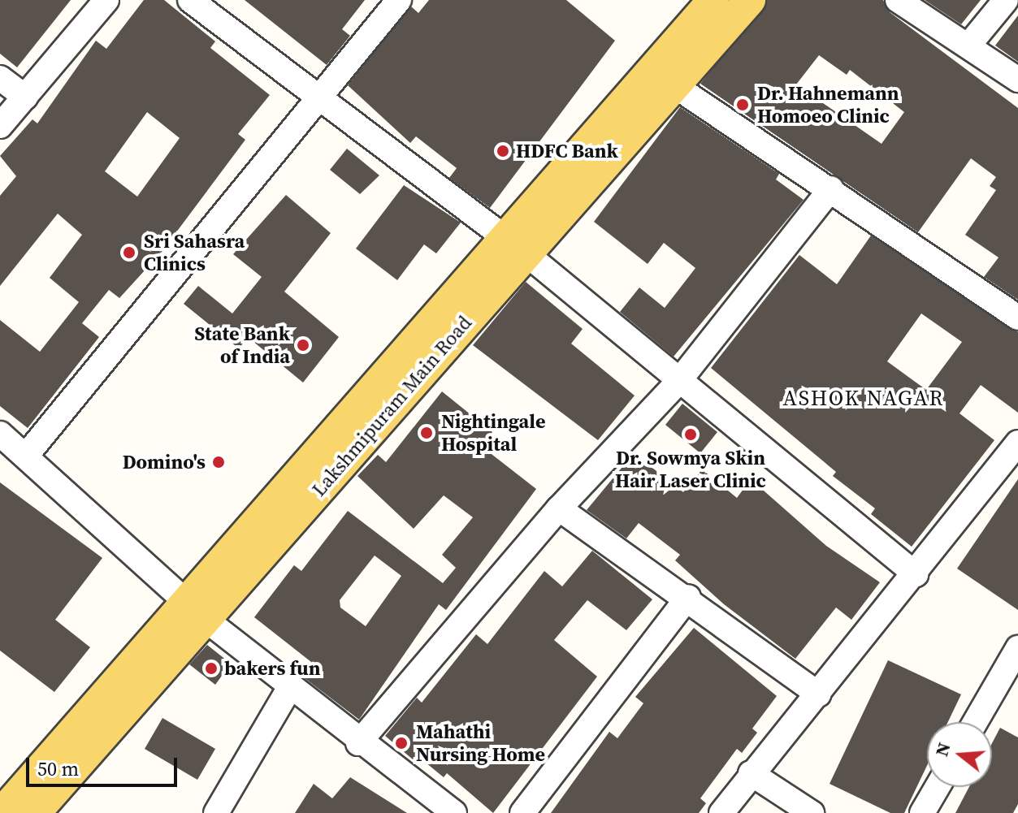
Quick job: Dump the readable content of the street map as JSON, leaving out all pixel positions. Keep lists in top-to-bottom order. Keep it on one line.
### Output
{"streets":{"main road":["Lakshmipuram Main Road"]},"districts":["ASHOK NAGAR"],"places":["Dr. Hahnemann Homoeo Clinic","HDFC Bank","Sri Sahasra Clinics","State Bank of India","Nightingale Hospital","Dr. Sowmya Skin Hair Laser Clinic","Domino's","bakers fun","Mahathi Nursing Home"],"scale_bar":"50 m","north":"left"}
